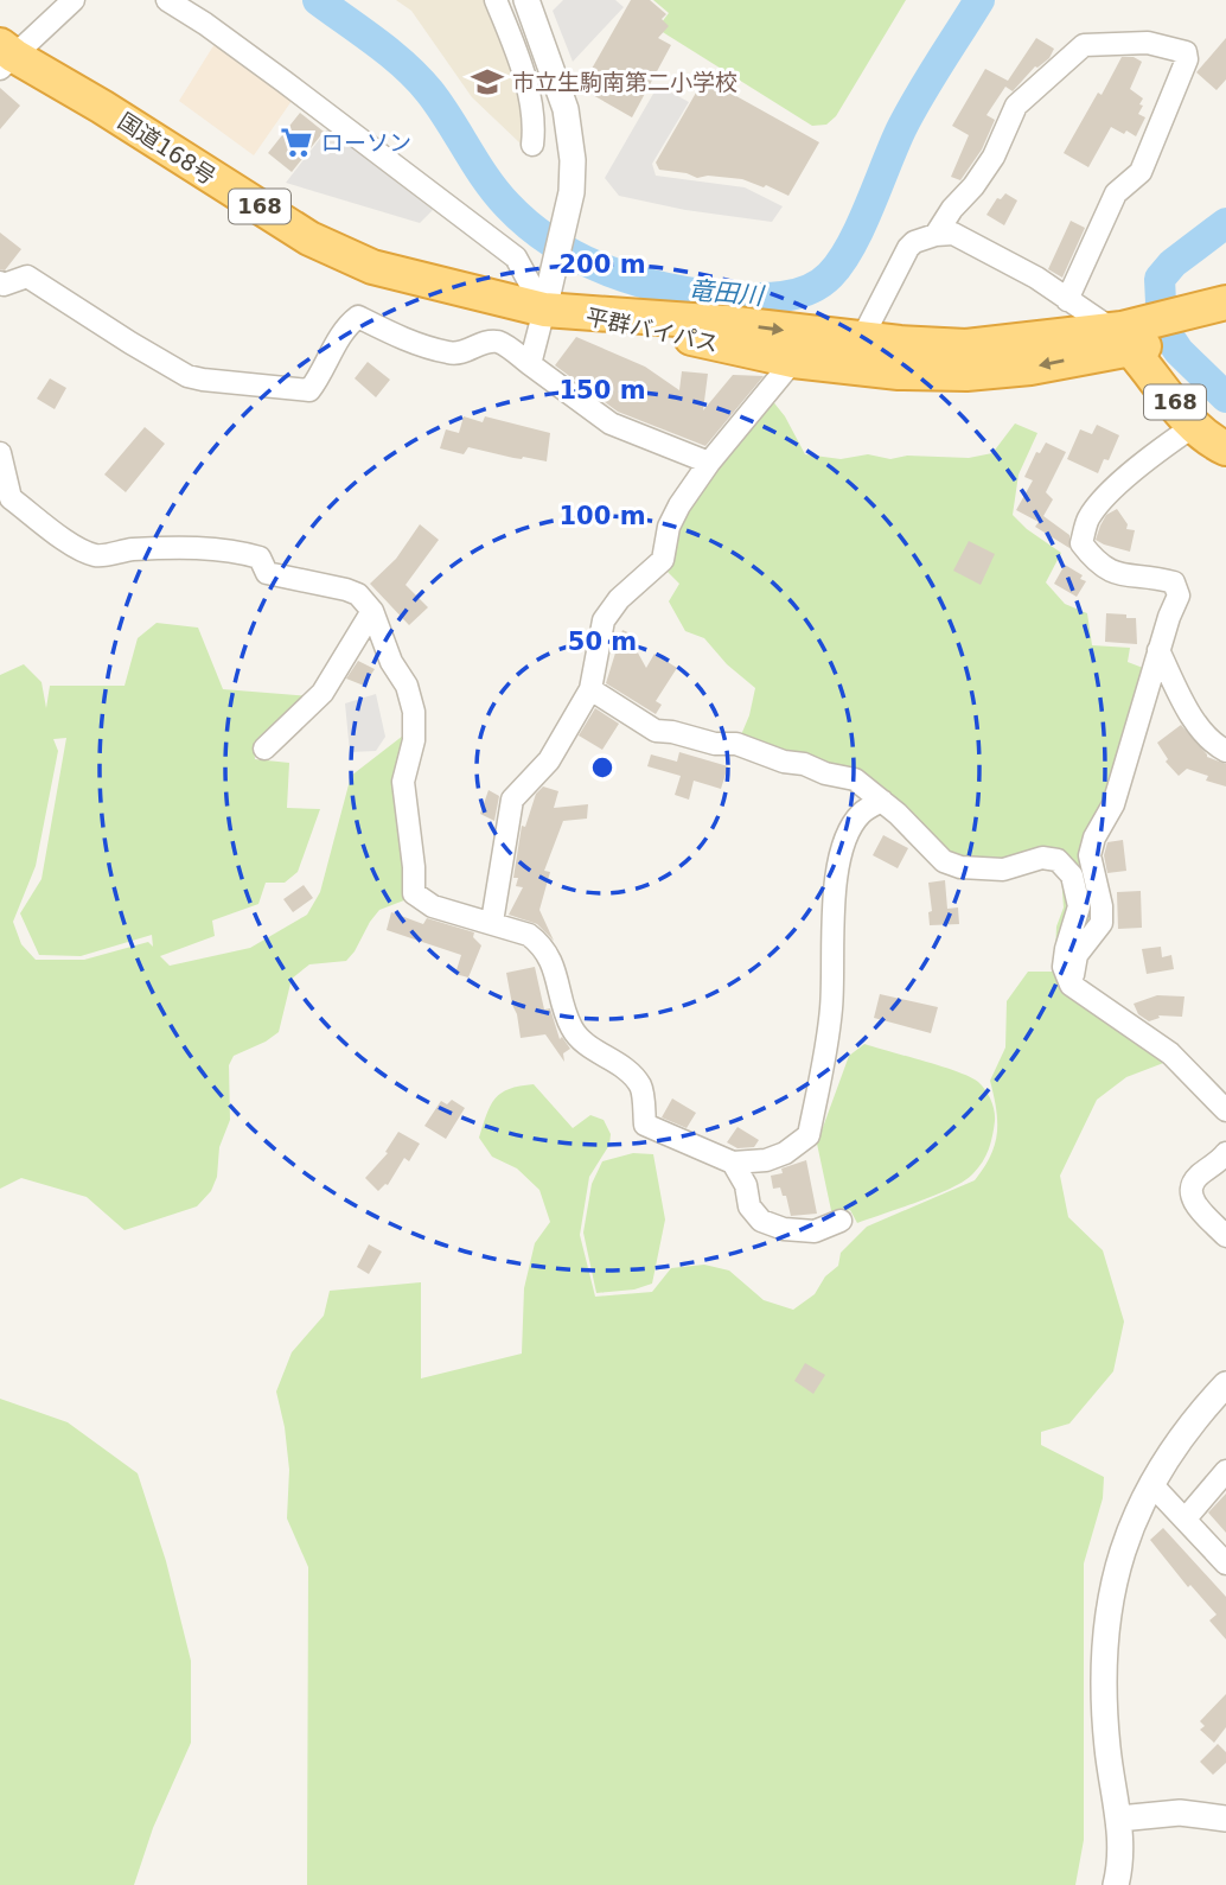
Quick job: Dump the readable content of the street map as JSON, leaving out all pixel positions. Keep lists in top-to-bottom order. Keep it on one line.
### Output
{"streets":{"highway":["国道168号","168","平群バイパス"]},"crossings":[["国道168号","平群バイパス"],["168","平群バイパス"]],"water":["竜田川"],"places":{"school or university":["市立生駒南第二小学校"],"supermarket":["ローソン"]},"rings":["200 m","150 m","100 m","50 m"]}
